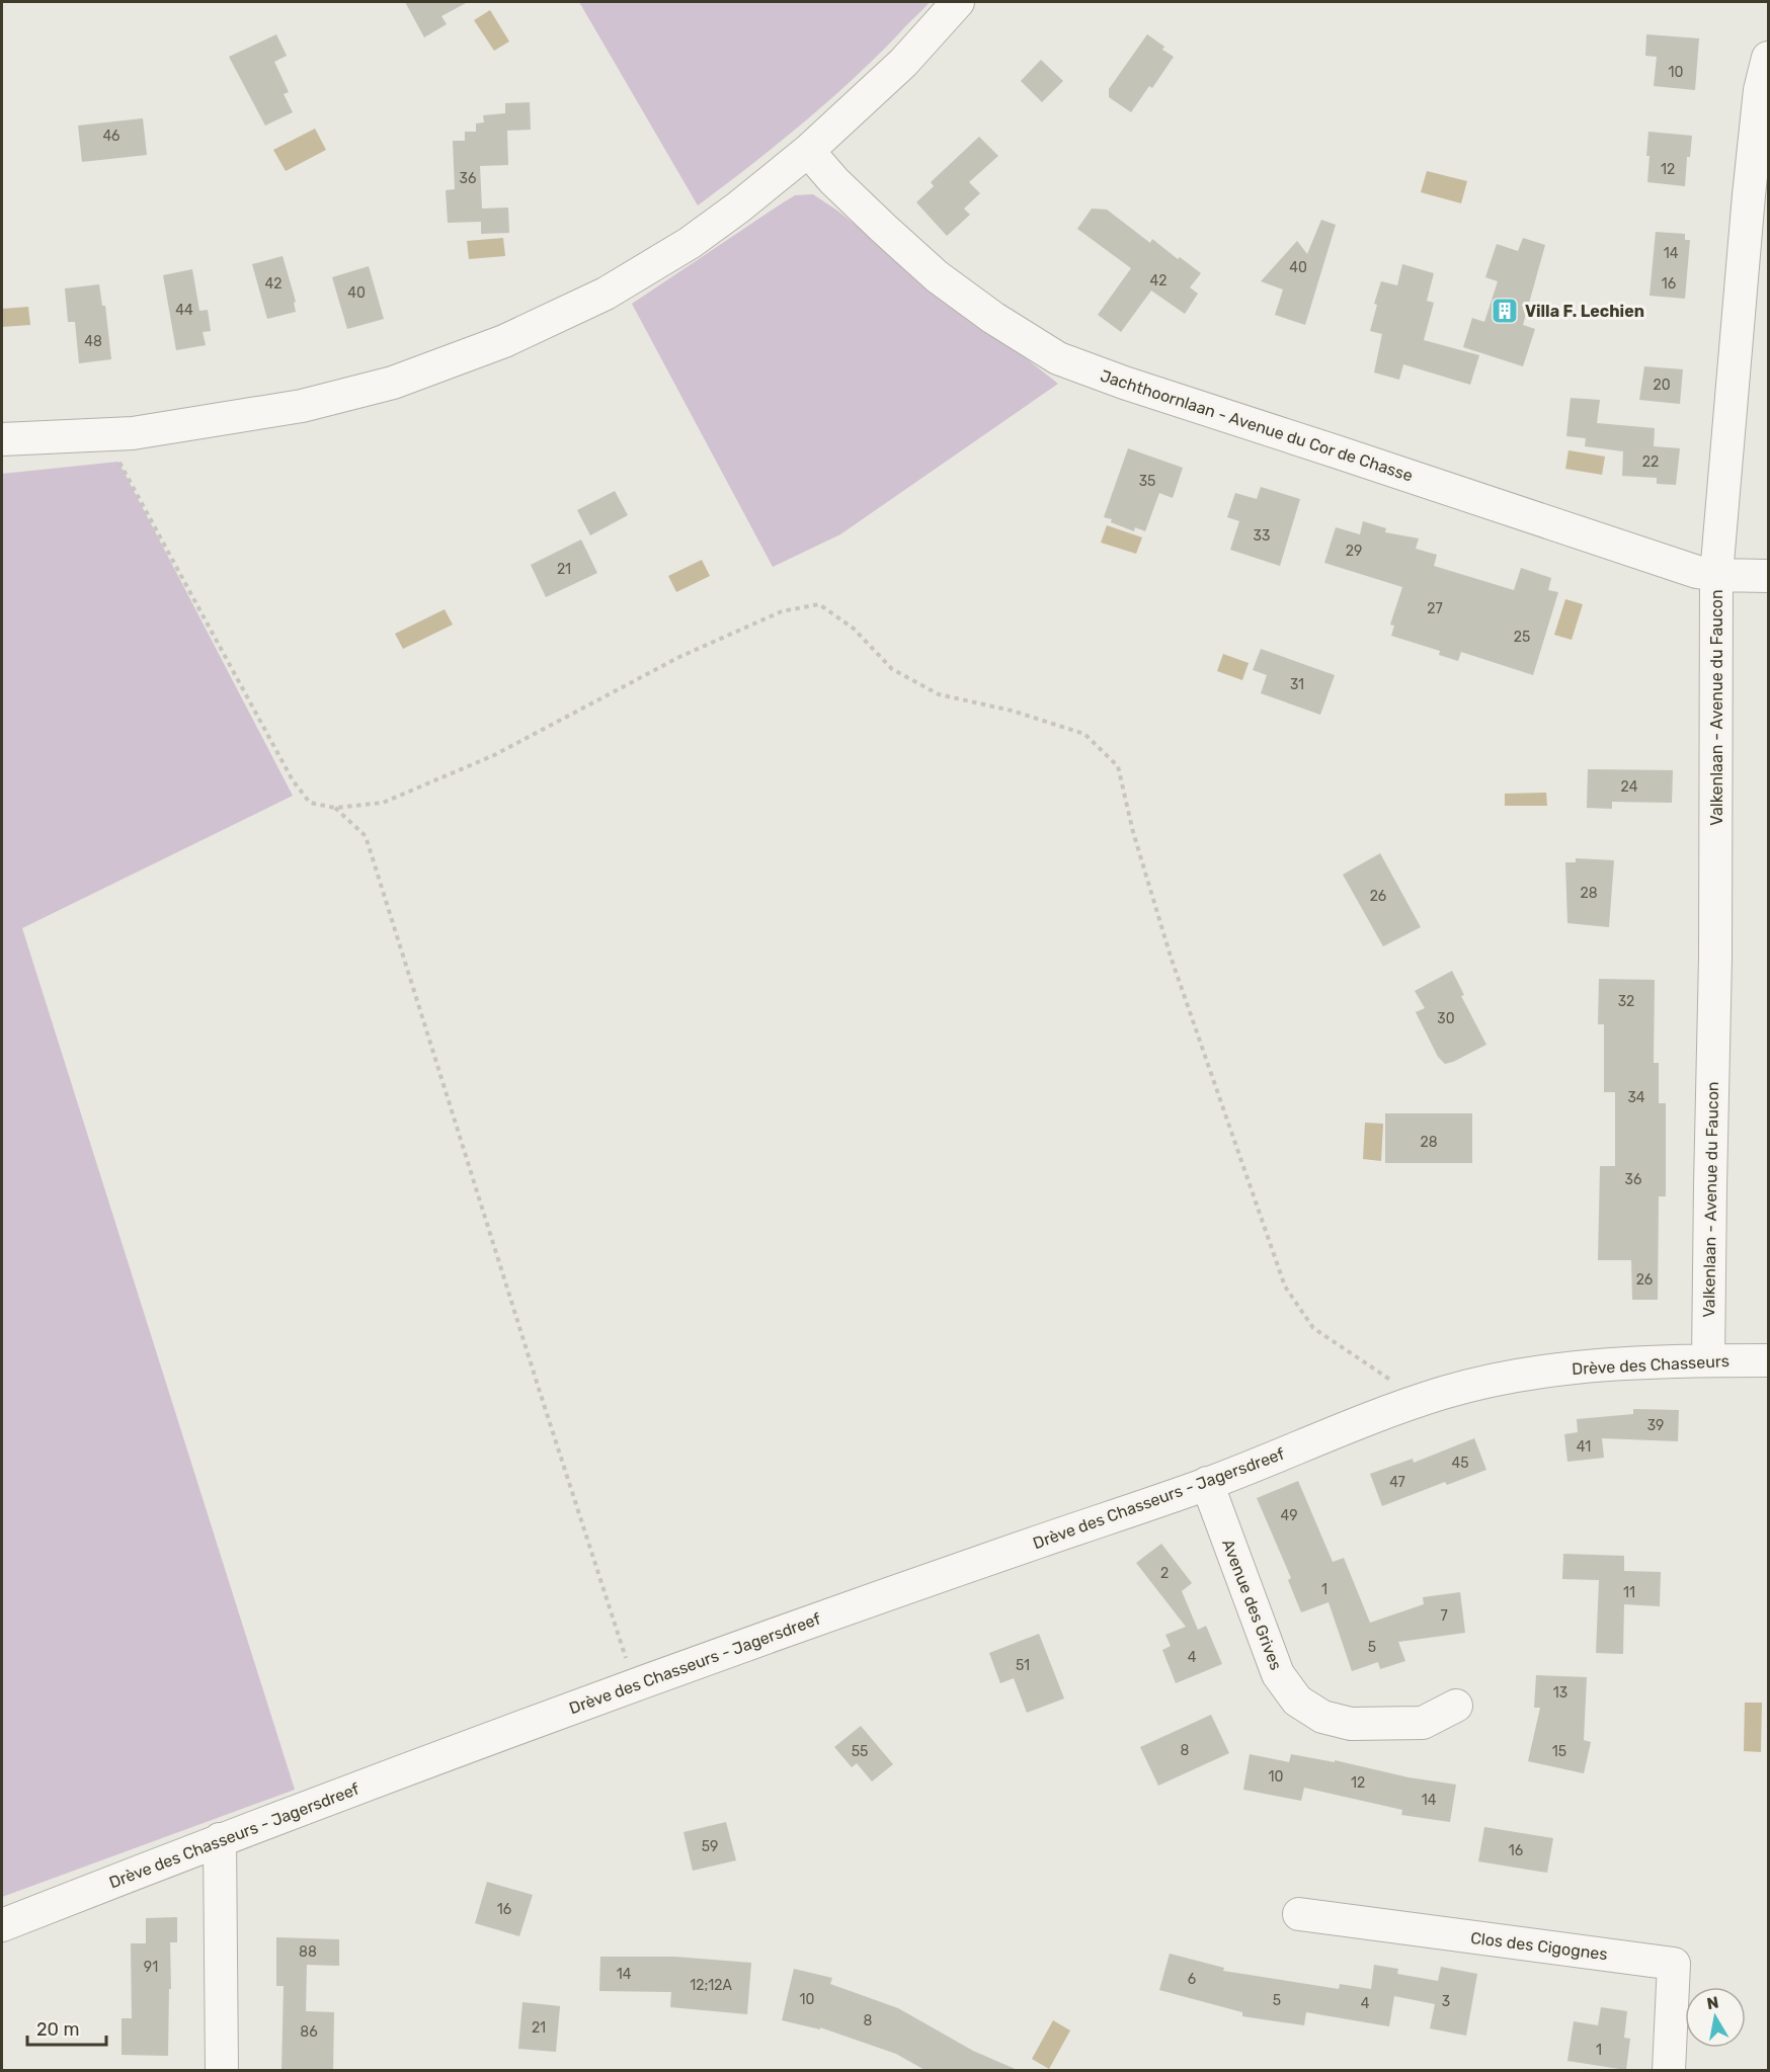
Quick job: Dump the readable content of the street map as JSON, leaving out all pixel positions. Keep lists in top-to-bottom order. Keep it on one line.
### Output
{"streets":{"street":["Jachthoornlaan - Avenue du Cor de Chasse","Valkenlaan - Avenue du Faucon","Drève des Chasseurs","Drève des Chasseurs - Jagersdreef","Avenue des Grives","Clos des Cigognes"]},"crossings":[["Jachthoornlaan - Avenue du Cor de Chasse","Valkenlaan - Avenue du Faucon"],["Valkenlaan - Avenue du Faucon","Drève des Chasseurs"],["Drève des Chasseurs","Drève des Chasseurs - Jagersdreef"],["Drève des Chasseurs - Jagersdreef","Avenue des Grives"]],"places":{"building":["Villa F. Lechien"]},"house_numbers":["10","46","12","36","14","40","42","42","16","40","44","48","20","22","35","33","29","21","27","25","31","24","28","26","32","30","34","28","36","26","39","41","45","47","49","2","1","11","7","5","4","51","13","8","55","15","10","12","14","59","16","16","88","91","14","6","12;12A","10","5","3","4","8","21","86","1"],"scale_bar":"20 m","north":"top"}
